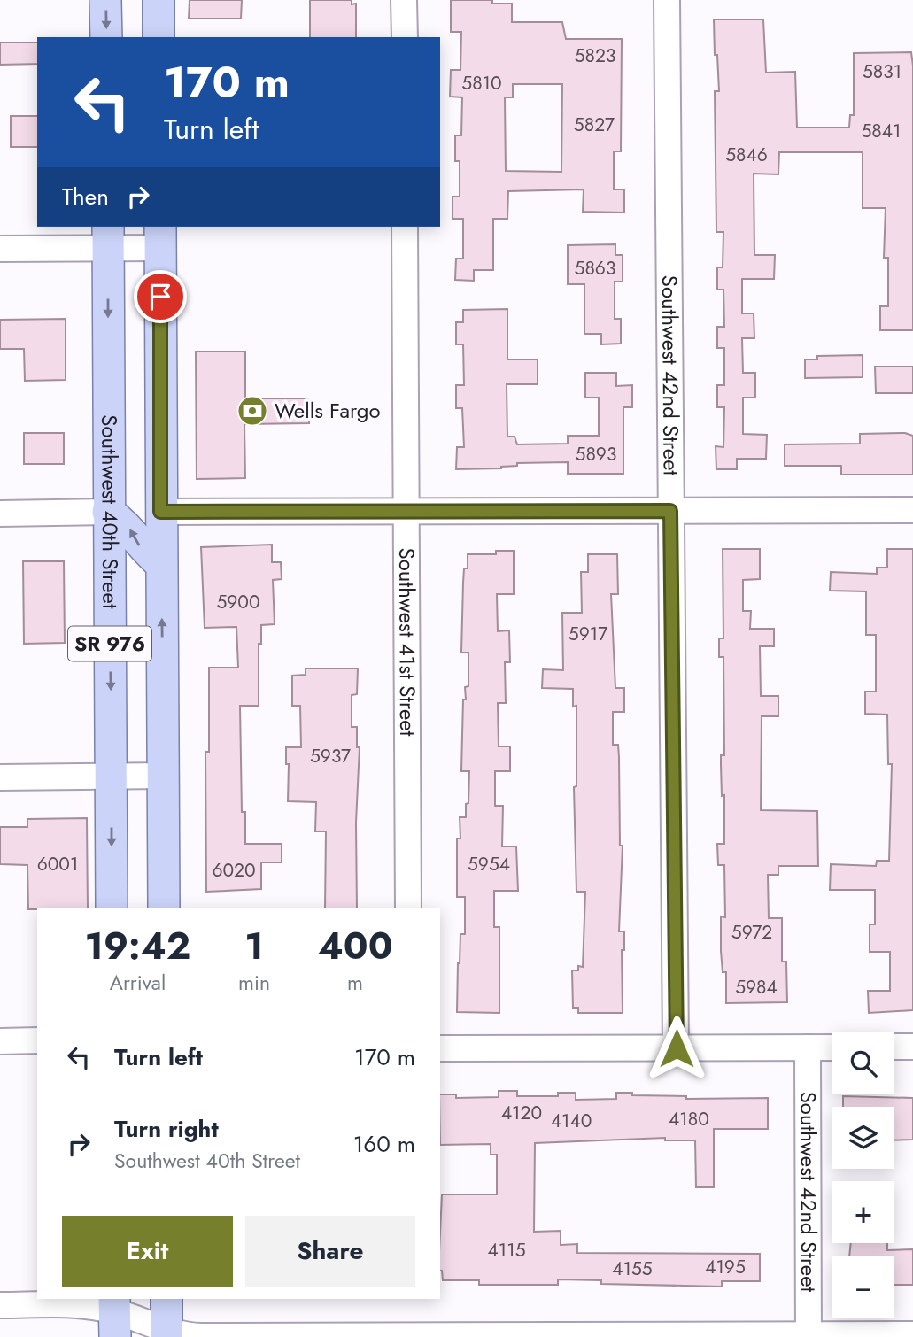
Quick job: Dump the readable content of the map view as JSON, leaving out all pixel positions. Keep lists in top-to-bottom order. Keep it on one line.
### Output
{"streets":{"main road":["Southwest 40th Street","SR 976"],"street":["Southwest 42nd Street","Southwest 41st Street"]},"places":{"bank":["Wells Fargo"]},"house_numbers":["5823","5831","5810","5827","5841","5846","5863","5893","5900","5917","5937","6001","5954","6020","5972","5984","4120","4180","4140","4115","4195","4155"],"page":{"turn":["170 m","Turn left"],"then":"Then","eta":["19:42","Arrival","1","min","400","m"],"list":[{"name":"Turn left","value":"170 m"},{"name":"Turn right","note":"Southwest 40th Street","value":"160 m"}],"map_buttons":["+","−"],"buttons":["Exit","Share"]}}
